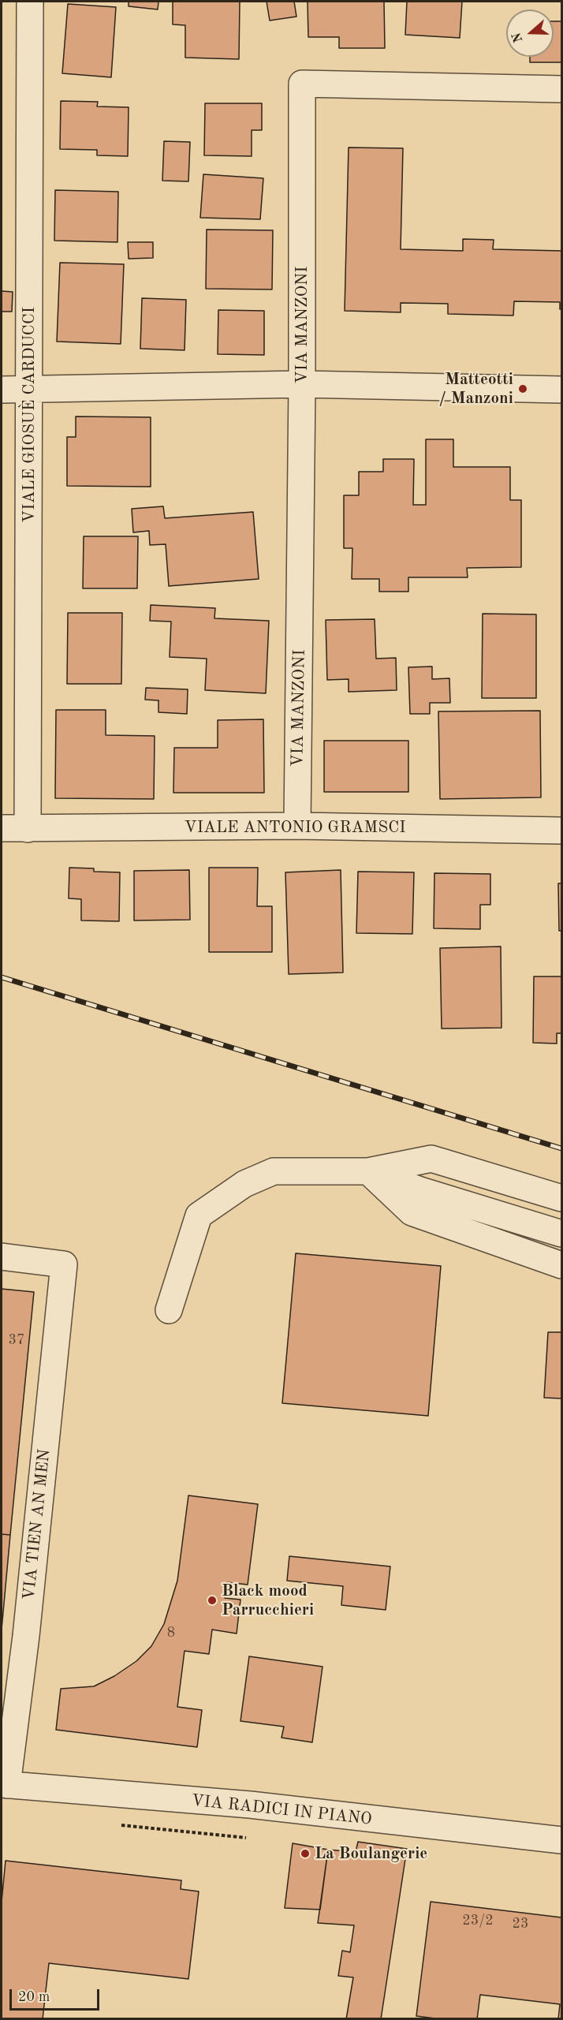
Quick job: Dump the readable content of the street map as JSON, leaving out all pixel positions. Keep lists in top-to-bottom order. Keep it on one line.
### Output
{"streets":{"street":["VIA MANZONI","VIALE GIOSUÈ CARDUCCI","VIALE ANTONIO GRAMSCI","VIA TIEN AN MEN","VIA RADICI IN PIANO"]},"crossings":[["VIA MANZONI","VIALE ANTONIO GRAMSCI"],["VIALE GIOSUÈ CARDUCCI","VIALE ANTONIO GRAMSCI"],["VIA TIEN AN MEN","VIA RADICI IN PIANO"]],"places":["Matteotti / Manzoni","Black mood Parrucchieri","La Boulangerie"],"house_numbers":["37","8","23/2","23"],"scale_bar":"20 m","north":"left"}
